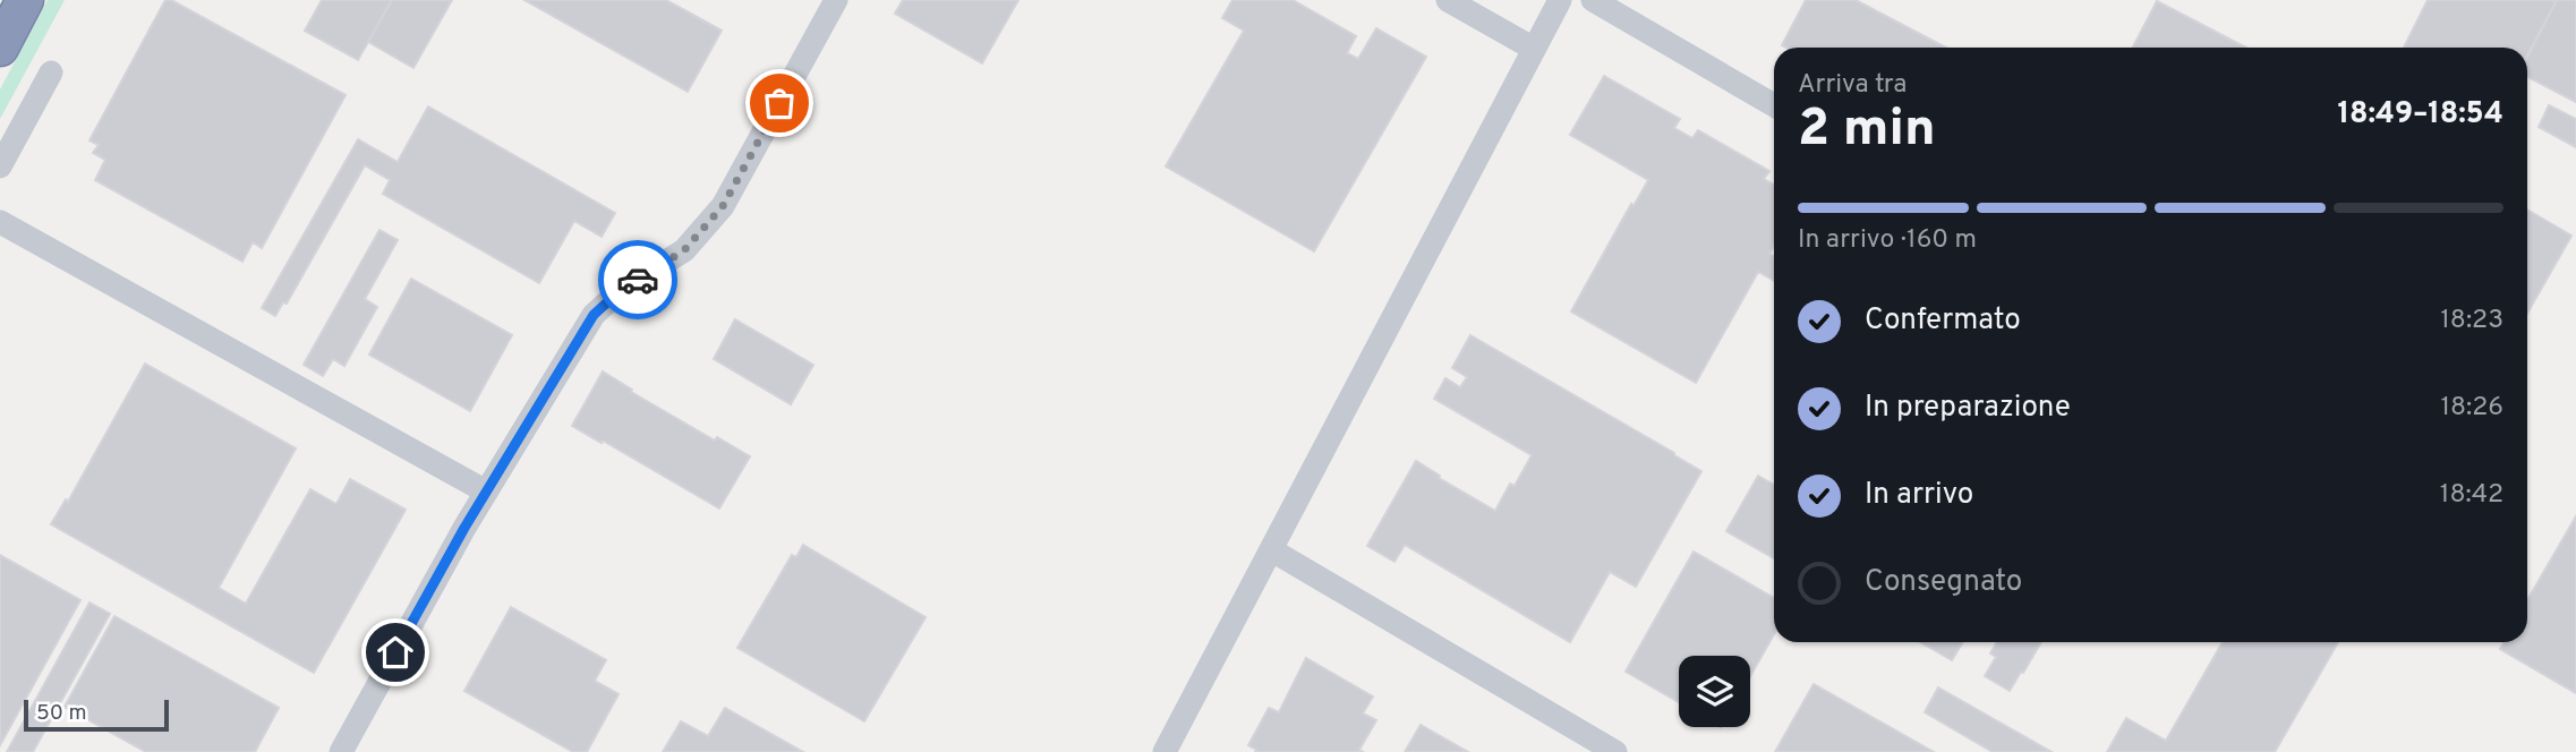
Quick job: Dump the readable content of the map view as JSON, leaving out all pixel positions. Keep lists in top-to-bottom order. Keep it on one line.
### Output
{"scale_bar":"50 m","page":{"heading":["2 min","Arriva tra","18:49–18:54"],"bar":"In arrivo · 160 m","list":[["Confermato","18:23"],["In preparazione","18:26"],["In arrivo","18:42"],"Consegnato"],"scale":"50 m"}}
